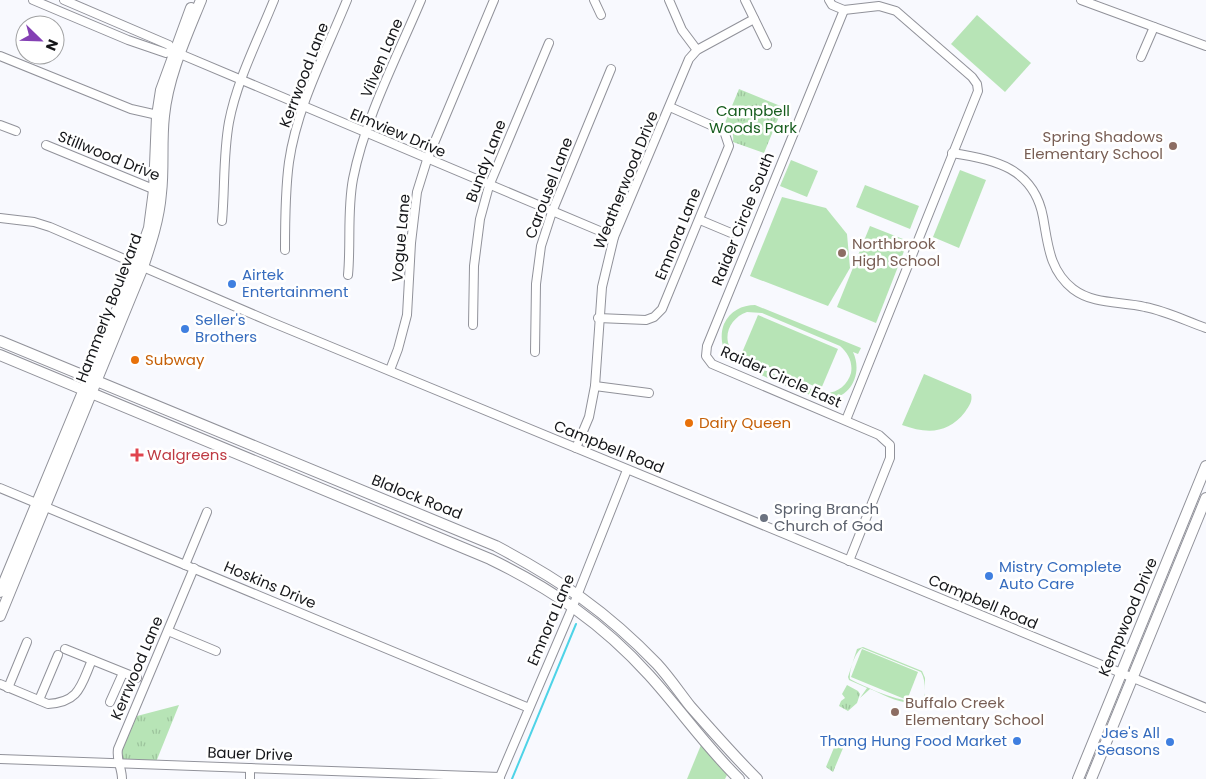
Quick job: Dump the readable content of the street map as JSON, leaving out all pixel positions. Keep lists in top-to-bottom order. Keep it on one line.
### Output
{"streets":{"main road":["Hammerly Boulevard","Blalock Road","Kempwood Drive"],"street":["Vilven Lane","Kerrwood Lane","Elmview Drive","Stillwood Drive","Bundy Lane","Weatherwood Drive","Carousel Lane","Raider Circle South","Emnora Lane","Vogue Lane","Raider Circle East","Campbell Road","Hoskins Drive","Bauer Drive"]},"crossings":[["Vilven Lane","Elmview Drive"],["Kerrwood Lane","Elmview Drive"],["Kerrwood Lane","Hoskins Drive"],["Kerrwood Lane","Bauer Drive"],["Elmview Drive","Bundy Lane"],["Elmview Drive","Weatherwood Drive"],["Elmview Drive","Carousel Lane"],["Elmview Drive","Vogue Lane"],["Elmview Drive","Hammerly Boulevard"],["Stillwood Drive","Hammerly Boulevard"],["Weatherwood Drive","Emnora Lane"],["Weatherwood Drive","Campbell Road"],["Raider Circle South","Raider Circle East"],["Emnora Lane","Campbell Road"],["Emnora Lane","Blalock Road"],["Emnora Lane","Hoskins Drive"],["Emnora Lane","Bauer Drive"],["Vogue Lane","Campbell Road"],["Hammerly Boulevard","Campbell Road"],["Hammerly Boulevard","Blalock Road"],["Hammerly Boulevard","Hoskins Drive"],["Raider Circle East","Campbell Road"],["Campbell Road","Kempwood Drive"]],"parks":["Campbell Woods Park"],"places":{"other":["Spring Shadows Elementary School","Northbrook High School","Airtek Entertainment","Seller's Brothers","Subway","Dairy Queen","Spring Branch Church of God","Mistry Complete Auto Care","Buffalo Creek Elementary School","Thang Hung Food Market","Jae's All Seasons"],"health":["Walgreens"]},"north":"bottom right"}
